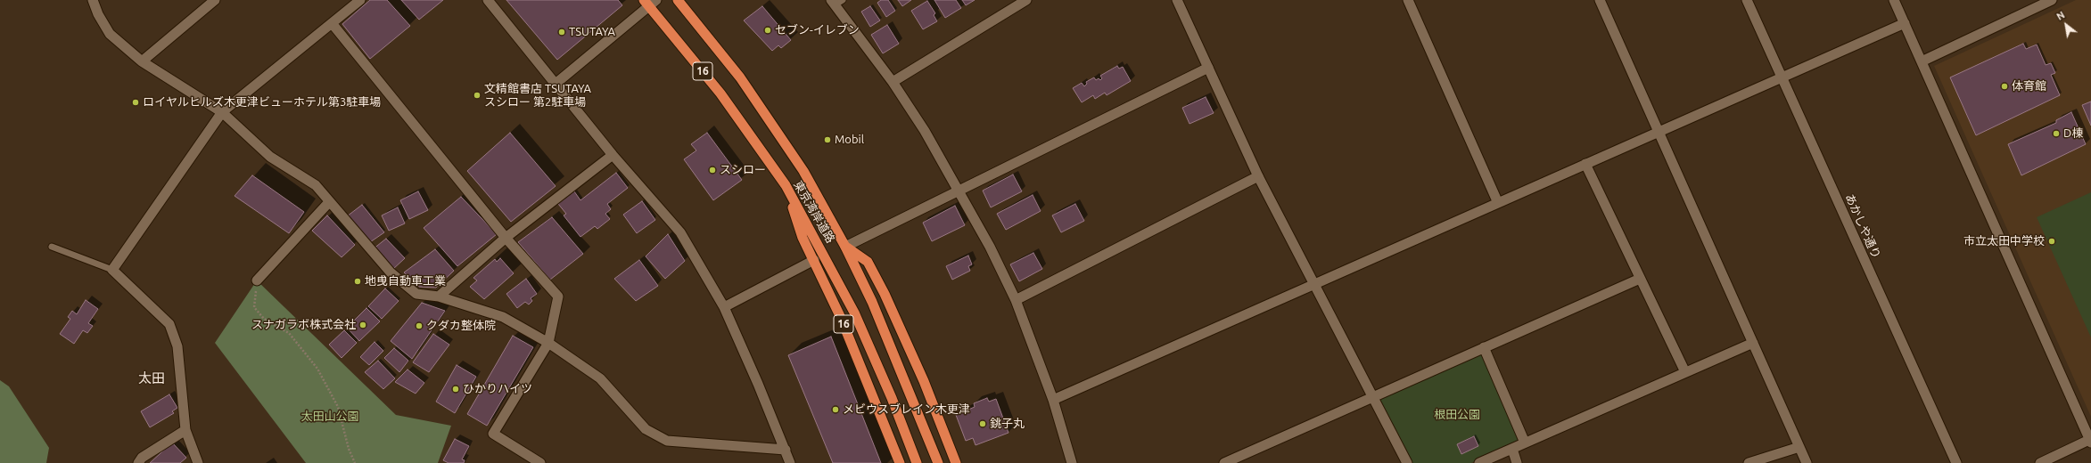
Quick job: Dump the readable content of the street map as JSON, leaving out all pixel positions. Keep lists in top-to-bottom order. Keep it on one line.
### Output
{"streets":{"highway":["16","東京湾岸道路"],"street":["あかしや通り"]},"crossings":[["16","東京湾岸道路"]],"districts":["太田"],"parks":["根田公園","太田山公園"],"places":["セブン-イレブン","TSUTAYA","体育館","文精館書店 TSUTAYA スシロー 第2駐車場","ロイヤルヒルズ木更津ビューホテル第3駐車場","D棟","Mobil","スシロー","市立太田中学校","地曵自動車工業","スナガラボ株式会社","クダカ整体院","ひかりハイツ","メビウスブレイン木更津","銚子丸"],"north":"top left"}
